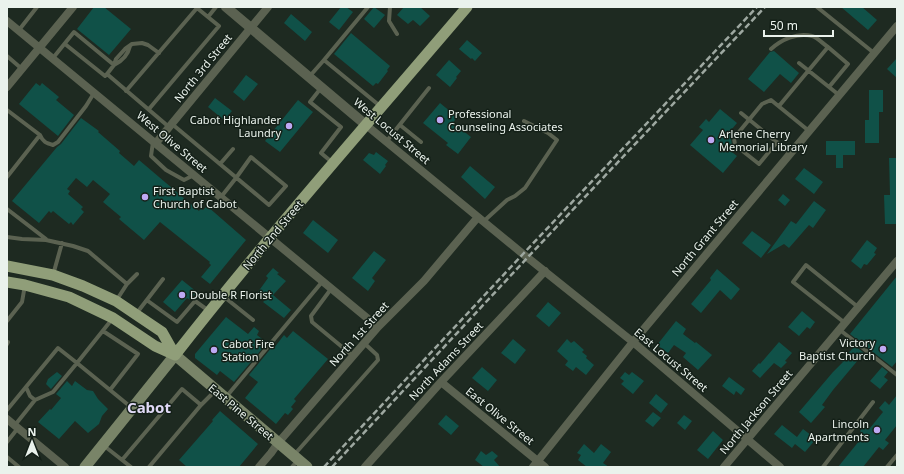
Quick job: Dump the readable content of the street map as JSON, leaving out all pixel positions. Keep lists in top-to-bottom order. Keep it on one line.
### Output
{"streets":{"main road":["North 2nd Street","East Pine Street"],"street":["North 3rd Street","West Locust Street","West Olive Street","North Grant Street","North 1st Street","East Locust Street","North Adams Street","North Jackson Street","East Olive Street"]},"crossings":[["North 3rd Street","West Locust Street"],["North 3rd Street","West Olive Street"],["West Locust Street","North 2nd Street"],["West Locust Street","North 1st Street"],["West Locust Street","East Locust Street"],["West Locust Street","North Adams Street"],["West Olive Street","North 2nd Street"],["West Olive Street","North 1st Street"],["North 2nd Street","East Pine Street"],["North Grant Street","East Locust Street"],["North Grant Street","East Olive Street"],["North 1st Street","East Pine Street"],["East Locust Street","North Adams Street"],["East Locust Street","North Jackson Street"],["North Adams Street","East Olive Street"]],"districts":["Cabot"],"places":["Professional Counseling Associates","Cabot Highlander Laundry","Arlene Cherry Memorial Library","First Baptist Church of Cabot","Double R Florist","Victory Baptist Church","Cabot Fire Station","Lincoln Apartments"],"scale_bar":"50 m","north":"top"}
